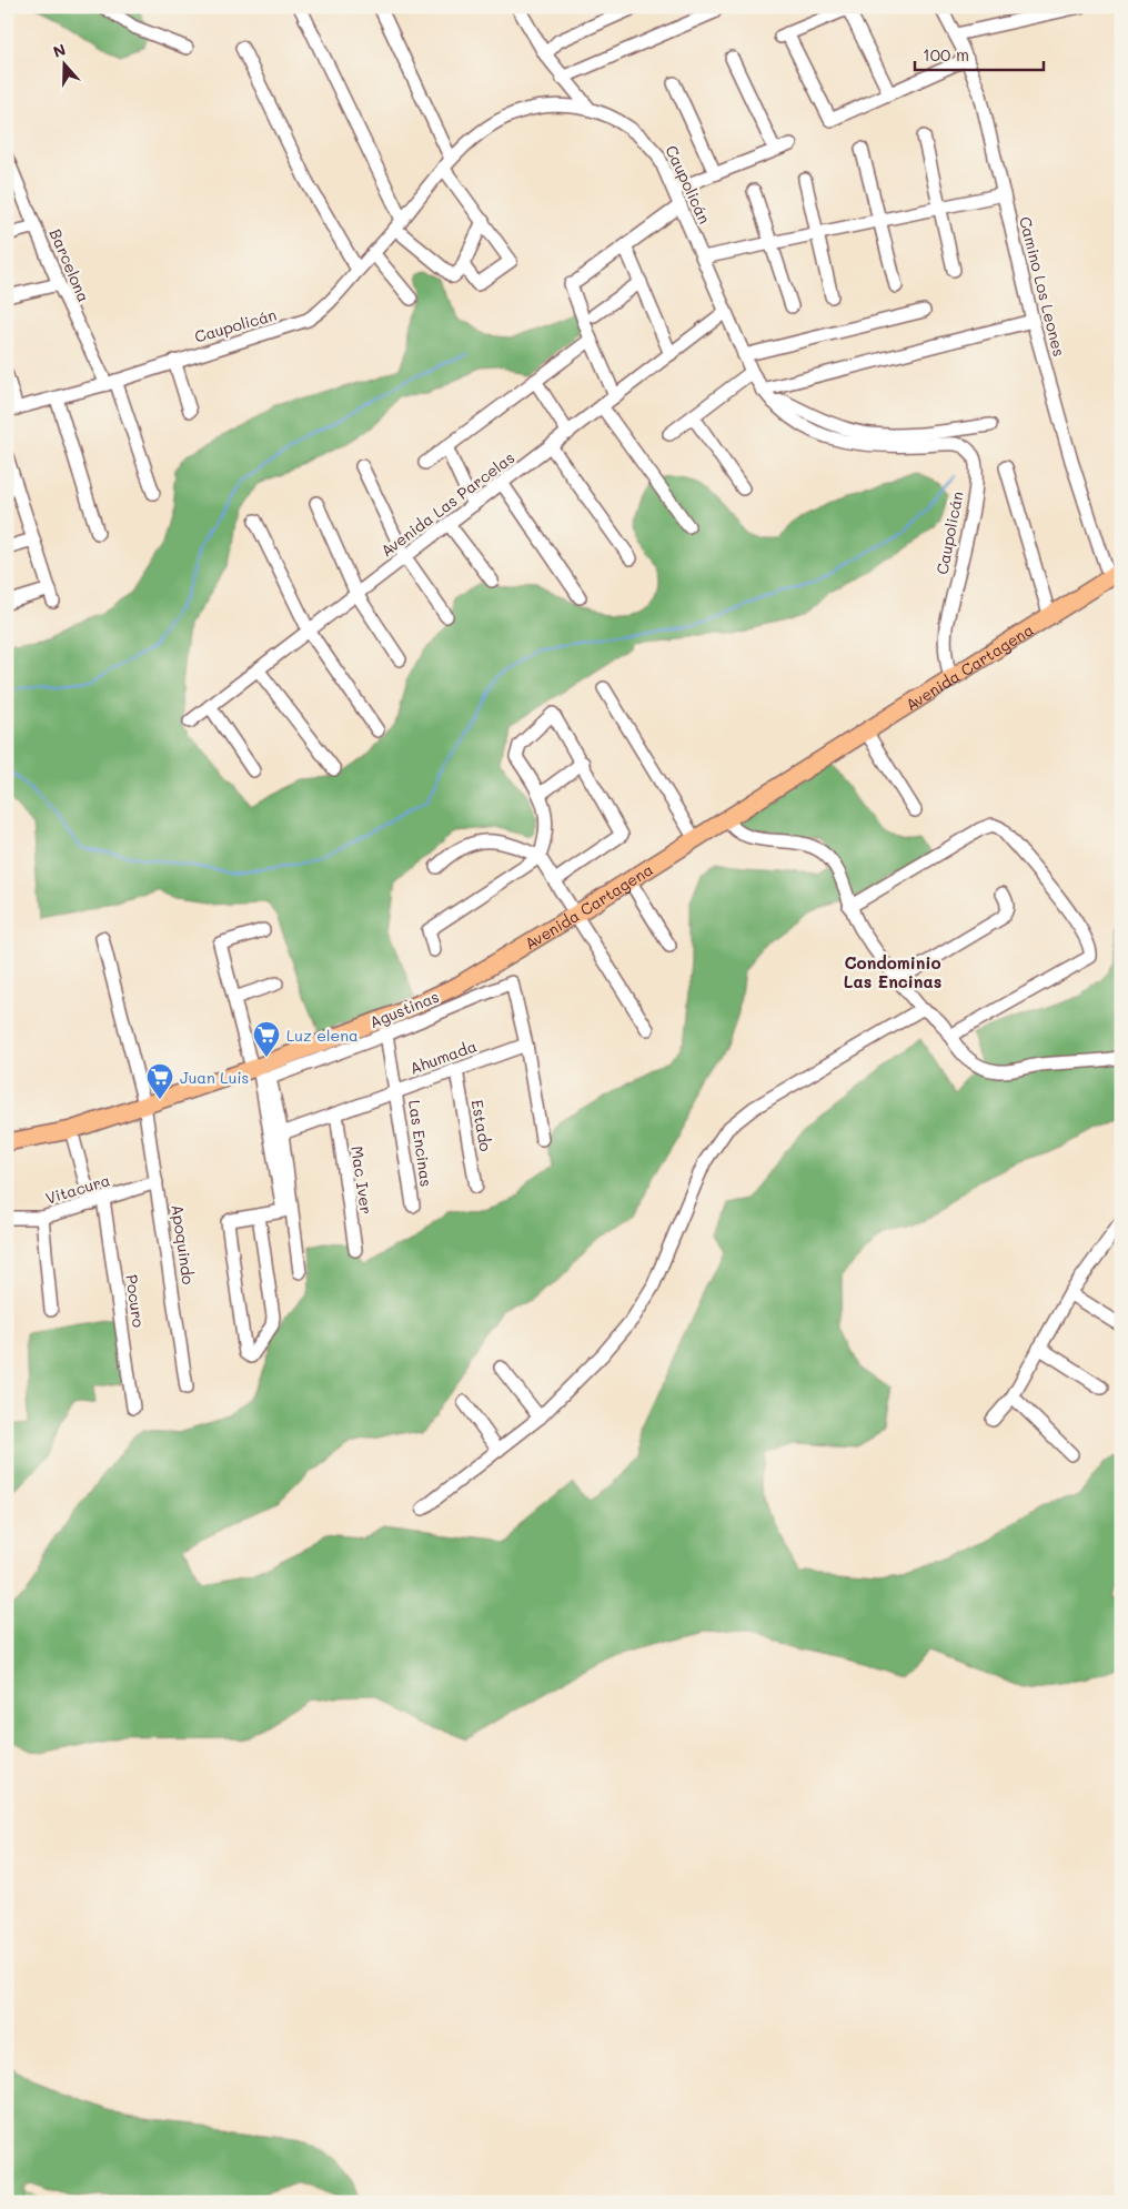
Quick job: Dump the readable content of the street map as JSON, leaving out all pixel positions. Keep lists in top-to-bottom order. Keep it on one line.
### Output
{"streets":{"main road":["Avenida Cartagena"],"street":["Caupolicán","Barcelona","Camino Los Leones","Avenida Las Parcelas","Agustinas","Ahumada","Estado","Las Encinas","Mac Iver","Vitacura","Apoquindo","Pocuro"]},"crossings":[["Caupolicán","Barcelona"],["Caupolicán","Avenida Las Parcelas"],["Caupolicán","Avenida Cartagena"],["Camino Los Leones","Avenida Cartagena"],["Avenida Cartagena","Agustinas"],["Avenida Cartagena","Las Encinas"],["Avenida Cartagena","Apoquindo"],["Agustinas","Ahumada"],["Agustinas","Las Encinas"],["Ahumada","Estado"],["Ahumada","Las Encinas"],["Ahumada","Mac Iver"],["Vitacura","Apoquindo"],["Vitacura","Pocuro"]],"districts":["Condominio Las Encinas"],"places":{"supermarket":["Luz elena","Juan Luis"]},"scale_bar":"100 m","north":"top"}
